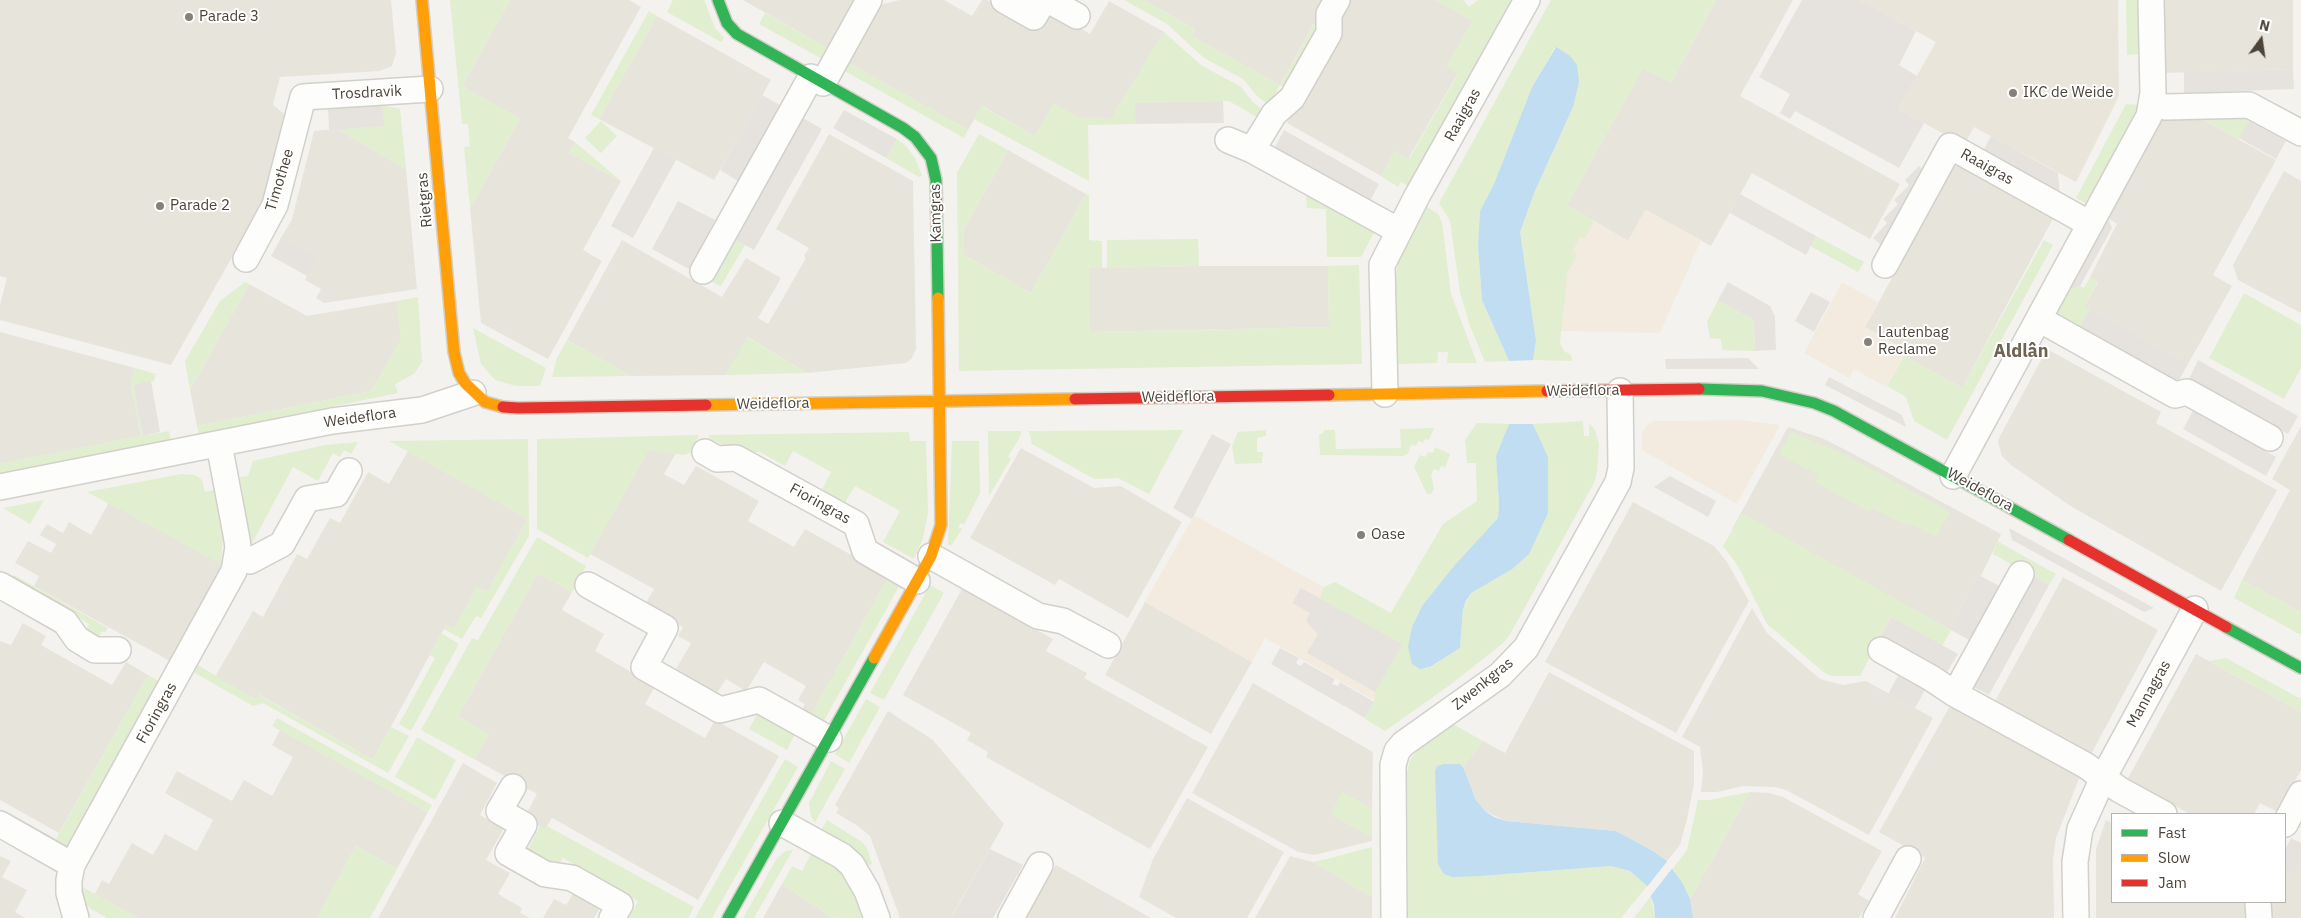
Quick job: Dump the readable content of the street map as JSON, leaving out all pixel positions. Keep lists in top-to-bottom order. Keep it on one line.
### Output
{"streets":{"street":["Trosdravik","Raaigras","Timothee","Rietgras","Kamgras","Weideflora","Fioringras","Zwenkgras","Mannagras"]},"crossings":[["Trosdravik","Timothee"],["Trosdravik","Rietgras"],["Raaigras","Weideflora"],["Rietgras","Weideflora"],["Kamgras","Weideflora"],["Weideflora","Fioringras"],["Weideflora","Zwenkgras"],["Weideflora","Mannagras"]],"districts":["Aldlân"],"places":["Parade 3","IKC de Weide","Parade 2","Lautenbag Reclame","Oase"],"legend":["Fast","Slow","Jam"],"north":"top"}
